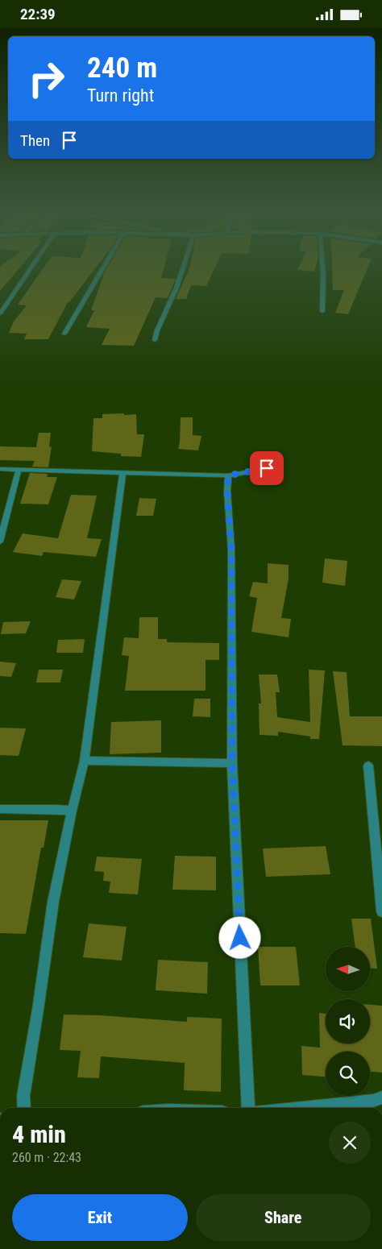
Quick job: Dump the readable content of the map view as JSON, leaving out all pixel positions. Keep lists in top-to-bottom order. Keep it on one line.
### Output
{"north":"left","page":{"status":"22:39","turn":["240 m","Turn right"],"then":"Then","heading":["4 min","260 m · 22:43"],"buttons":["Exit","Share"]}}
